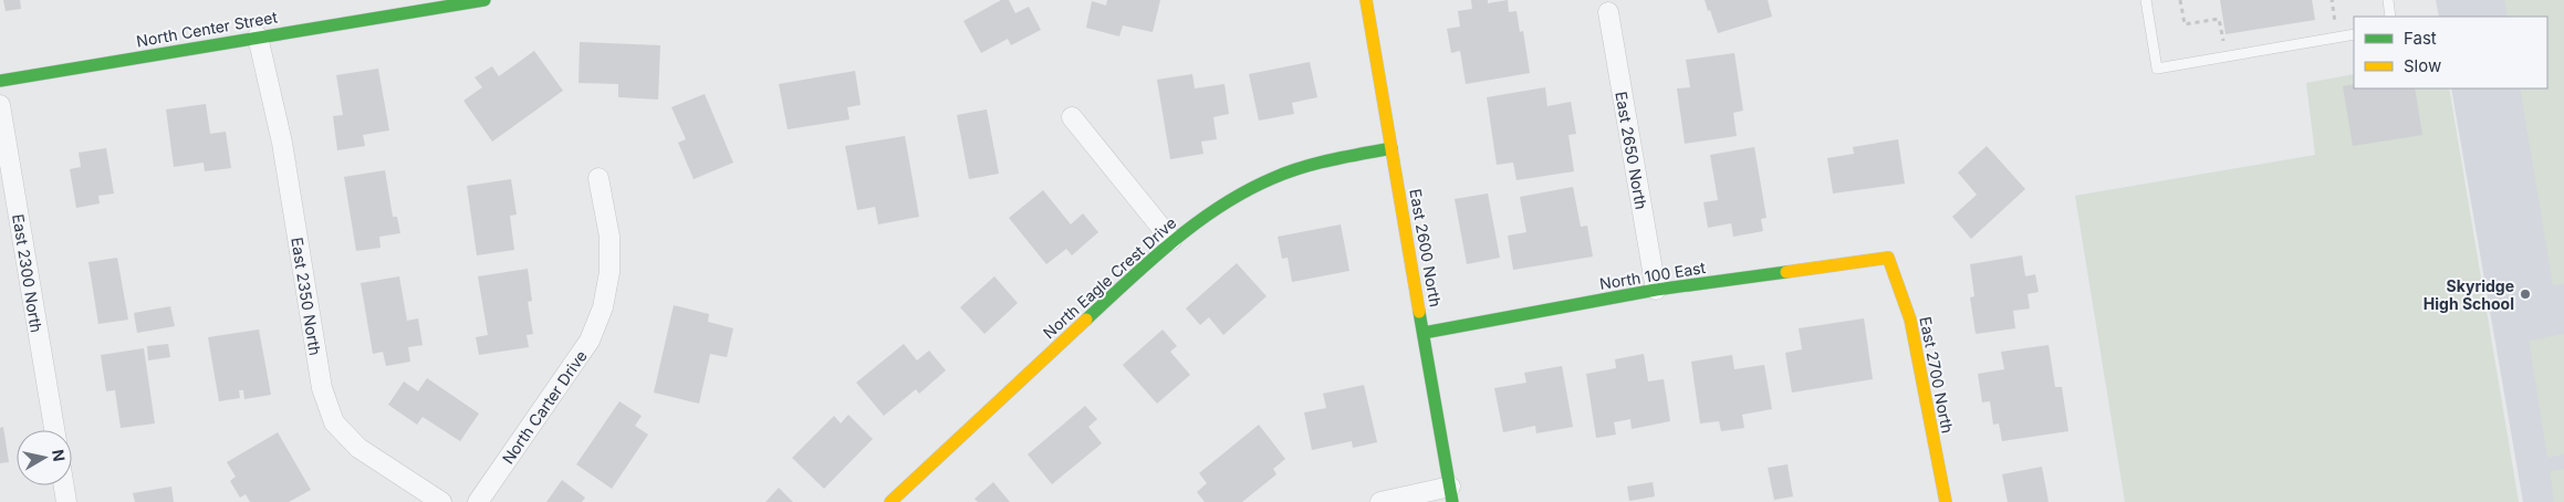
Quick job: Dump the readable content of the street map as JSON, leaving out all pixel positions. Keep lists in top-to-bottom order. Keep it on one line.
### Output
{"streets":{"street":["North Center Street","East 2650 North","East 2600 North","East 2300 North","North 100 East","North Eagle Crest Drive","East 2350 North","East 2700 North","North Carter Drive"]},"crossings":[["North Center Street","East 2350 North"],["East 2650 North","North 100 East"],["East 2600 North","North 100 East"],["East 2600 North","North Eagle Crest Drive"],["North 100 East","East 2700 North"]],"places":["Skyridge High School"],"legend":["Fast","Slow"],"north":"right"}
